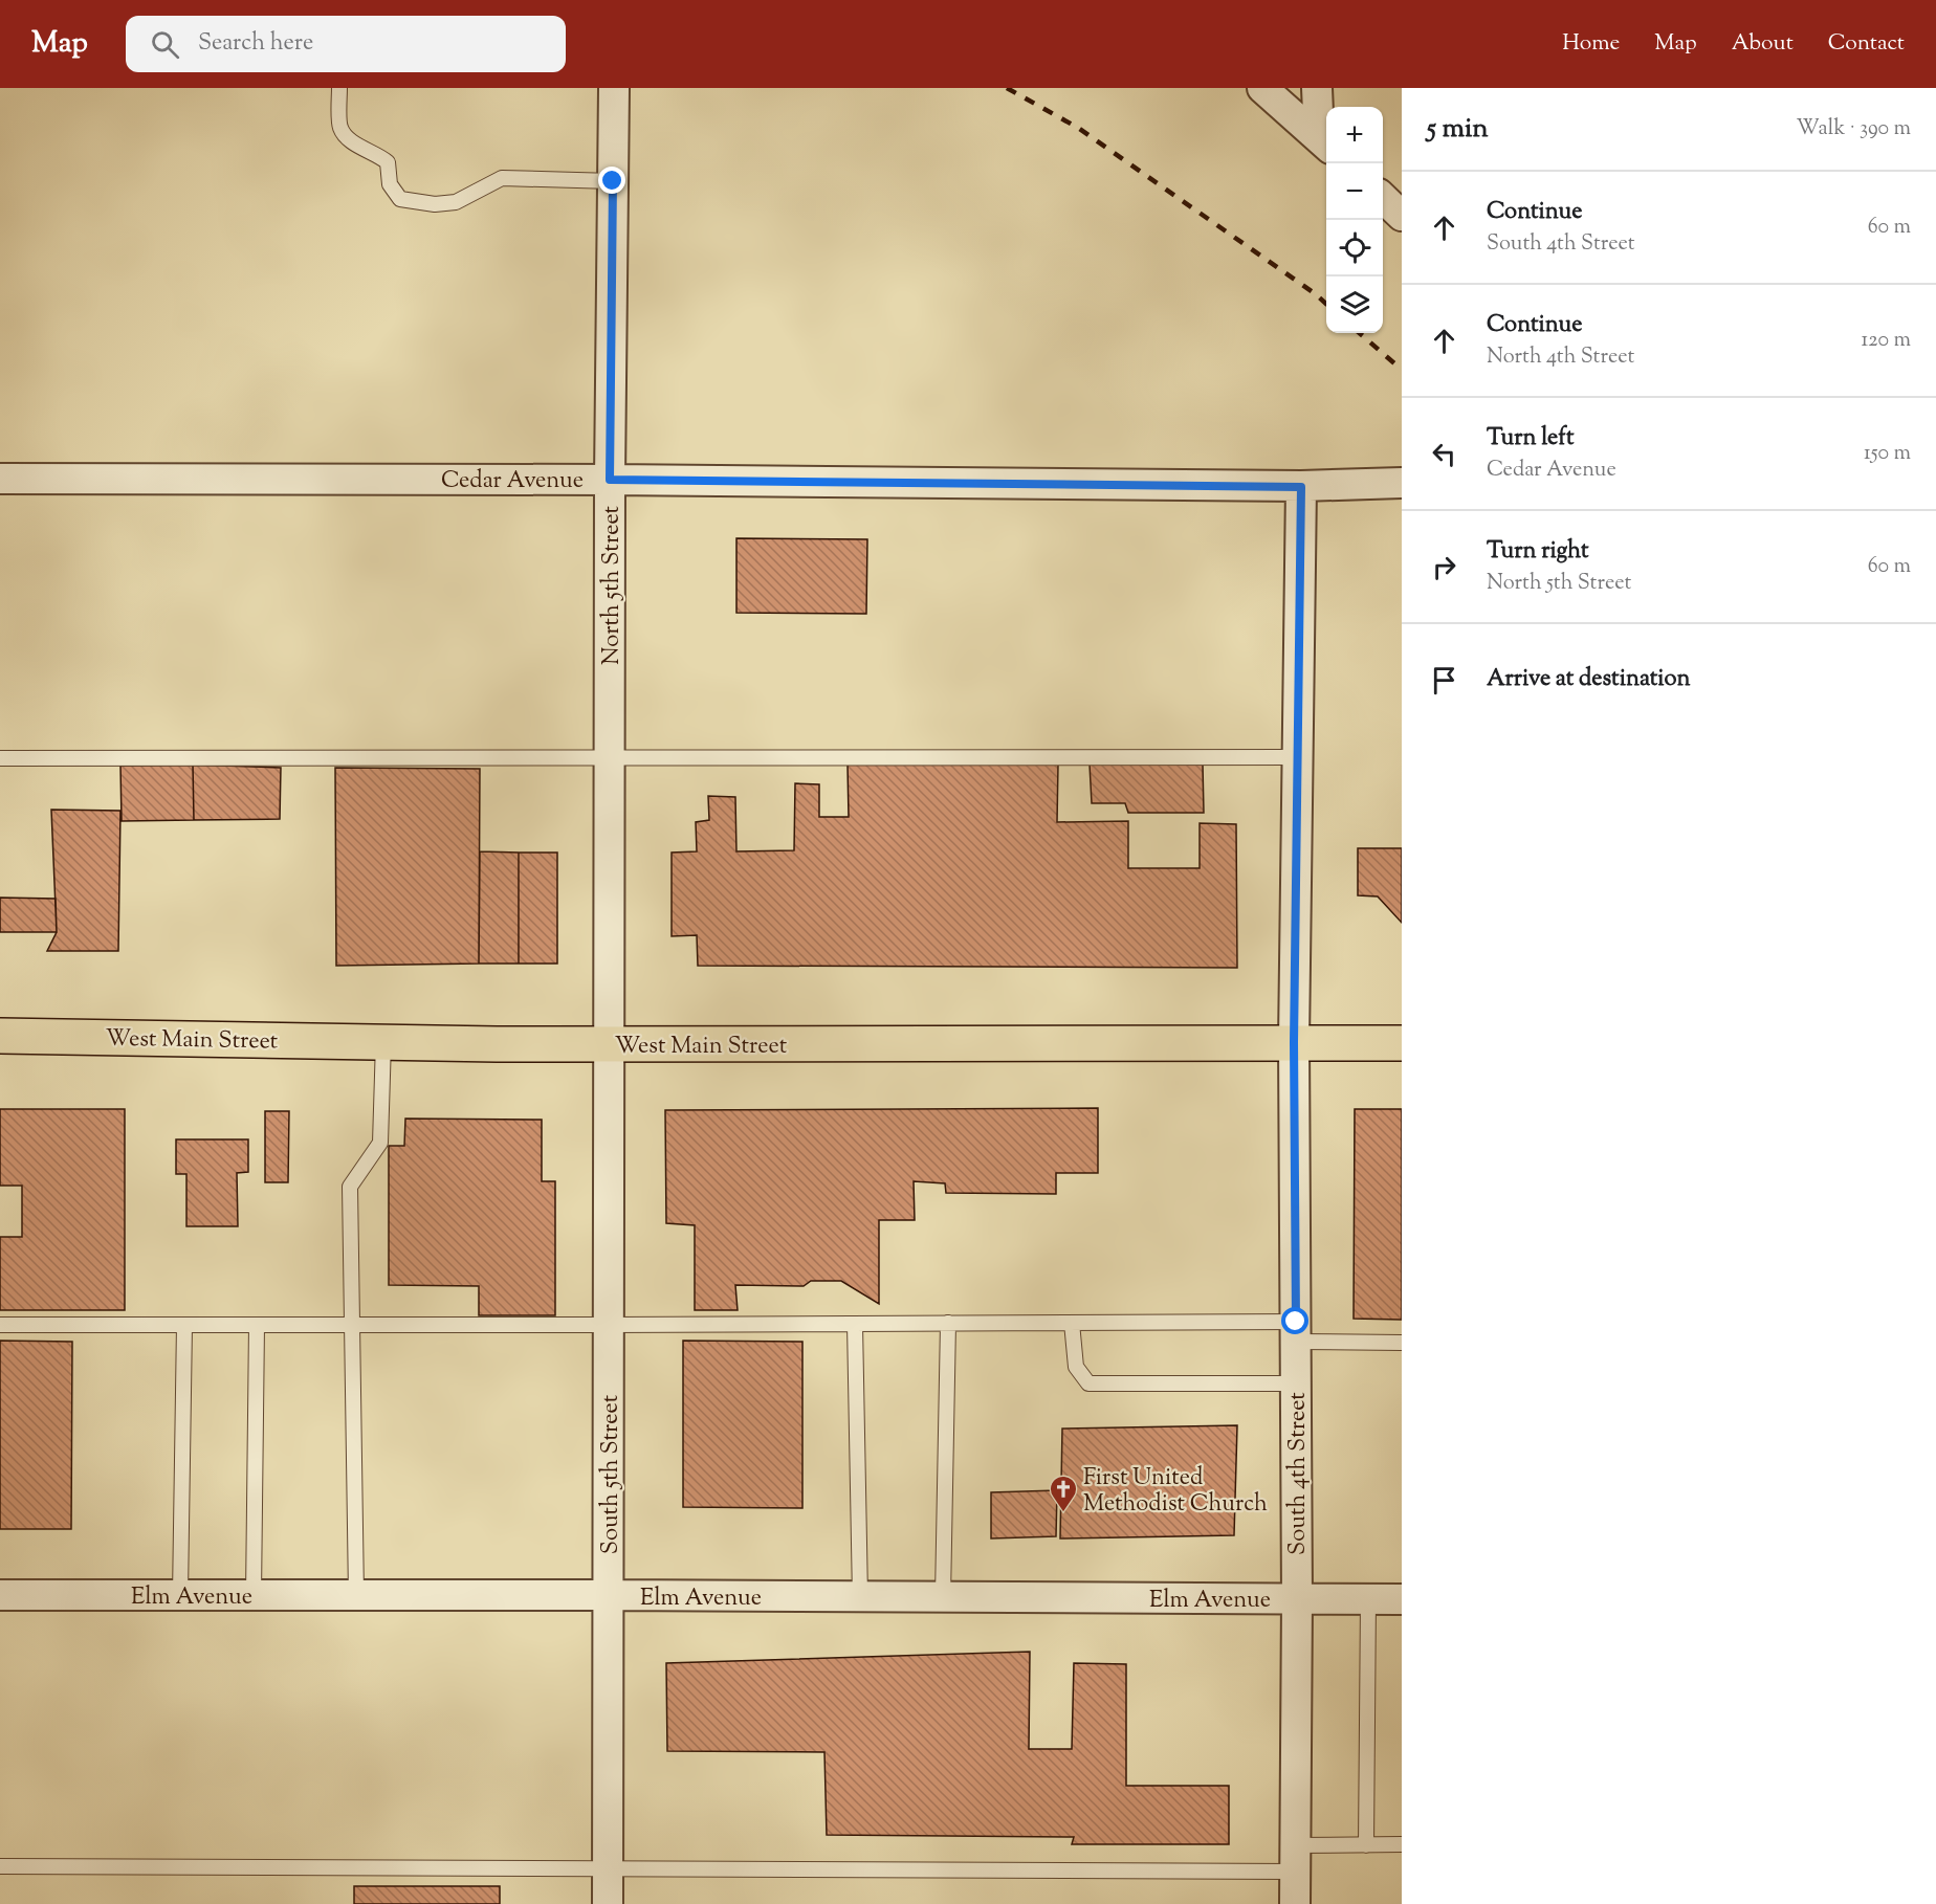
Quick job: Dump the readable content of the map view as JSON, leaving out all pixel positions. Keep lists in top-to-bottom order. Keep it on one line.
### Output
{"streets":{"main road":["West Main Street"],"street":["Cedar Avenue","North 5th Street","South 4th Street","South 5th Street","Elm Avenue"]},"crossings":[["Cedar Avenue","North 5th Street"],["Cedar Avenue","South 4th Street"],["North 5th Street","West Main Street"],["North 5th Street","South 5th Street"],["West Main Street","South 4th Street"],["West Main Street","South 5th Street"],["South 4th Street","Elm Avenue"],["South 5th Street","Elm Avenue"]],"places":{"church":["First United Methodist Church"]},"page":{"header":"Map","search":"Search here","nav":["Home","Map","About","Contact"],"heading":["5 min","Walk · 390 m"],"map_buttons":["+","−"],"list":[["Continue","South 4th Street","60 m"],["Continue","North 4th Street","120 m"],["Turn left","Cedar Avenue","150 m"],["Turn right","North 5th Street","60 m"],"Arrive at destination"]}}
